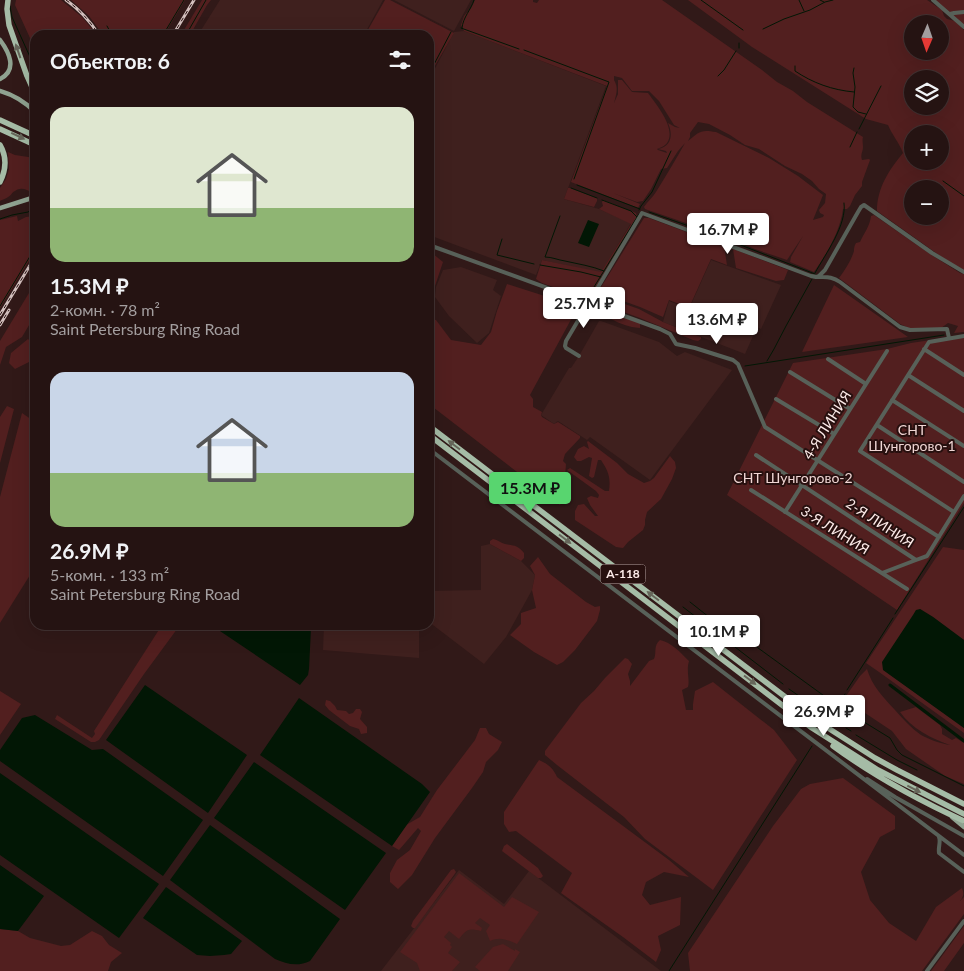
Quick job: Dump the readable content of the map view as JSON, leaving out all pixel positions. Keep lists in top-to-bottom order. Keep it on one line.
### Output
{"streets":{"highway":["А-118"],"street":["4-Я ЛИНИЯ","2-Я ЛИНИЯ","3-Я ЛИНИЯ"]},"crossings":[["4-Я ЛИНИЯ","2-Я ЛИНИЯ"],["4-Я ЛИНИЯ","3-Я ЛИНИЯ"]],"parks":["СНТ Шунгорово-1","СНТ Шунгорово-2"],"north":"bottom","page":{"map_buttons":["+","−"],"heading":"Объектов: 6","list":[{"name":"15.3M ₽","note":"2-комн. · 78 m² · Saint Petersburg Ring Road"},{"name":"26.9M ₽","note":"5-комн. · 133 m² · Saint Petersburg Ring Road"}],"price":["16.7M ₽","25.7M ₽","13.6M ₽","15.3M ₽","10.1M ₽","26.9M ₽"]}}
